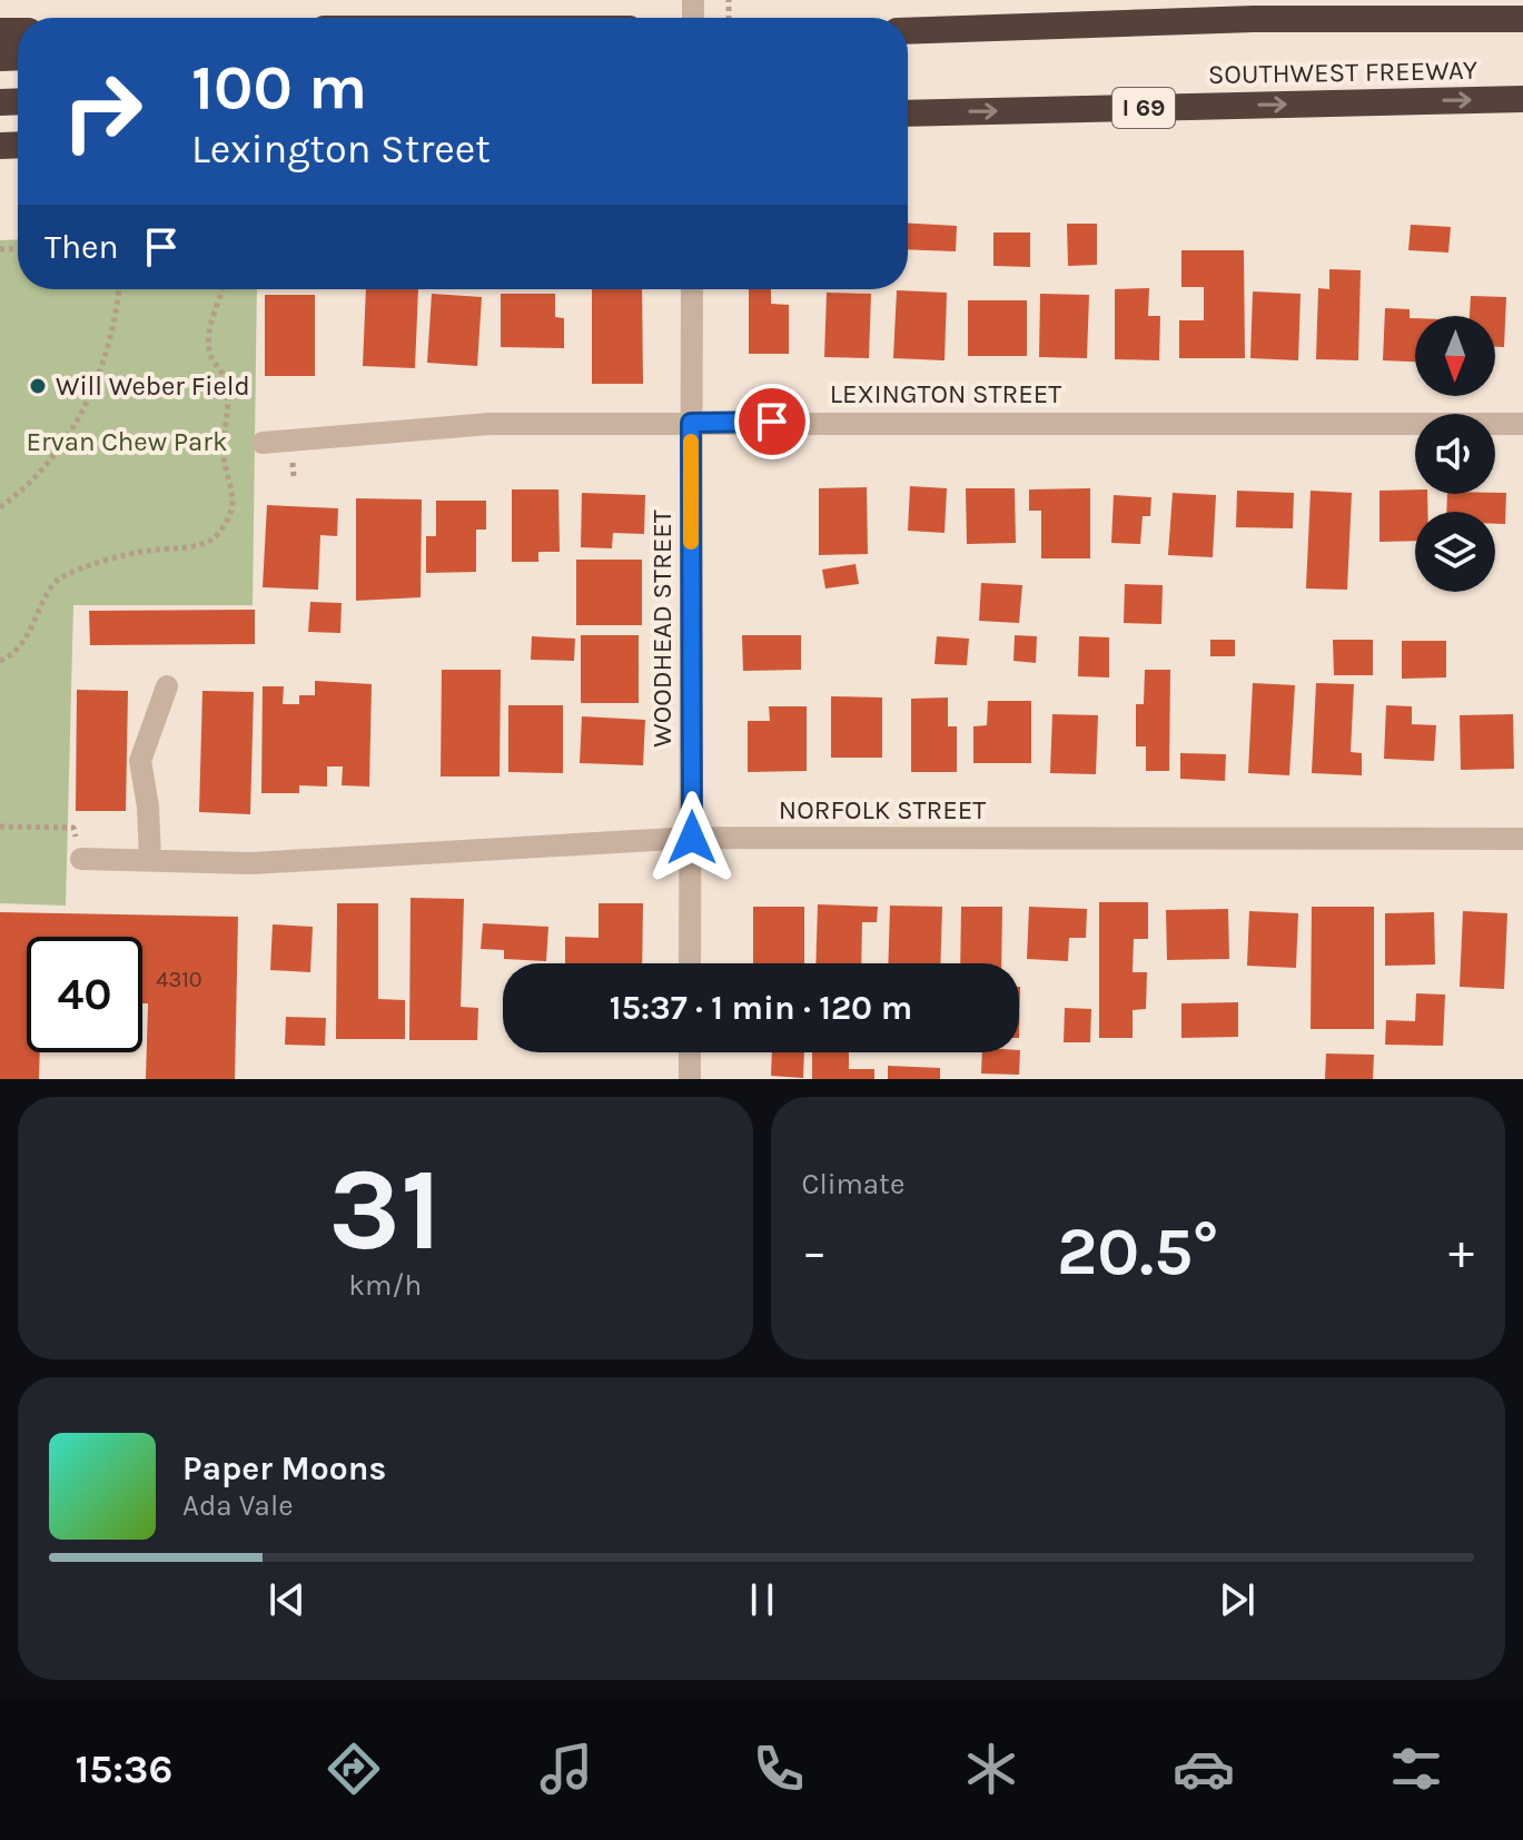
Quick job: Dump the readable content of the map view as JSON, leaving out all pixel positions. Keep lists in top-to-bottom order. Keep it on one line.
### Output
{"streets":{"highway":["SOUTHWEST FREEWAY","I 69"],"street":["LEXINGTON STREET","WOODHEAD STREET","NORFOLK STREET"]},"crossings":[["LEXINGTON STREET","WOODHEAD STREET"],["WOODHEAD STREET","NORFOLK STREET"]],"parks":["Ervan Chew Park"],"places":["Will Weber Field"],"house_numbers":["4310"],"north":"bottom","page":{"turn":["100 m","Lexington Street"],"then":"Then","limit":"40","trip":"15:37 · 1 min · 120 m","tile":[["31","km/h"],"Climate"],"heat":["−","20.5°","+"],"song":["Paper Moons","Ada Vale"],"tabs":"15:36"}}
